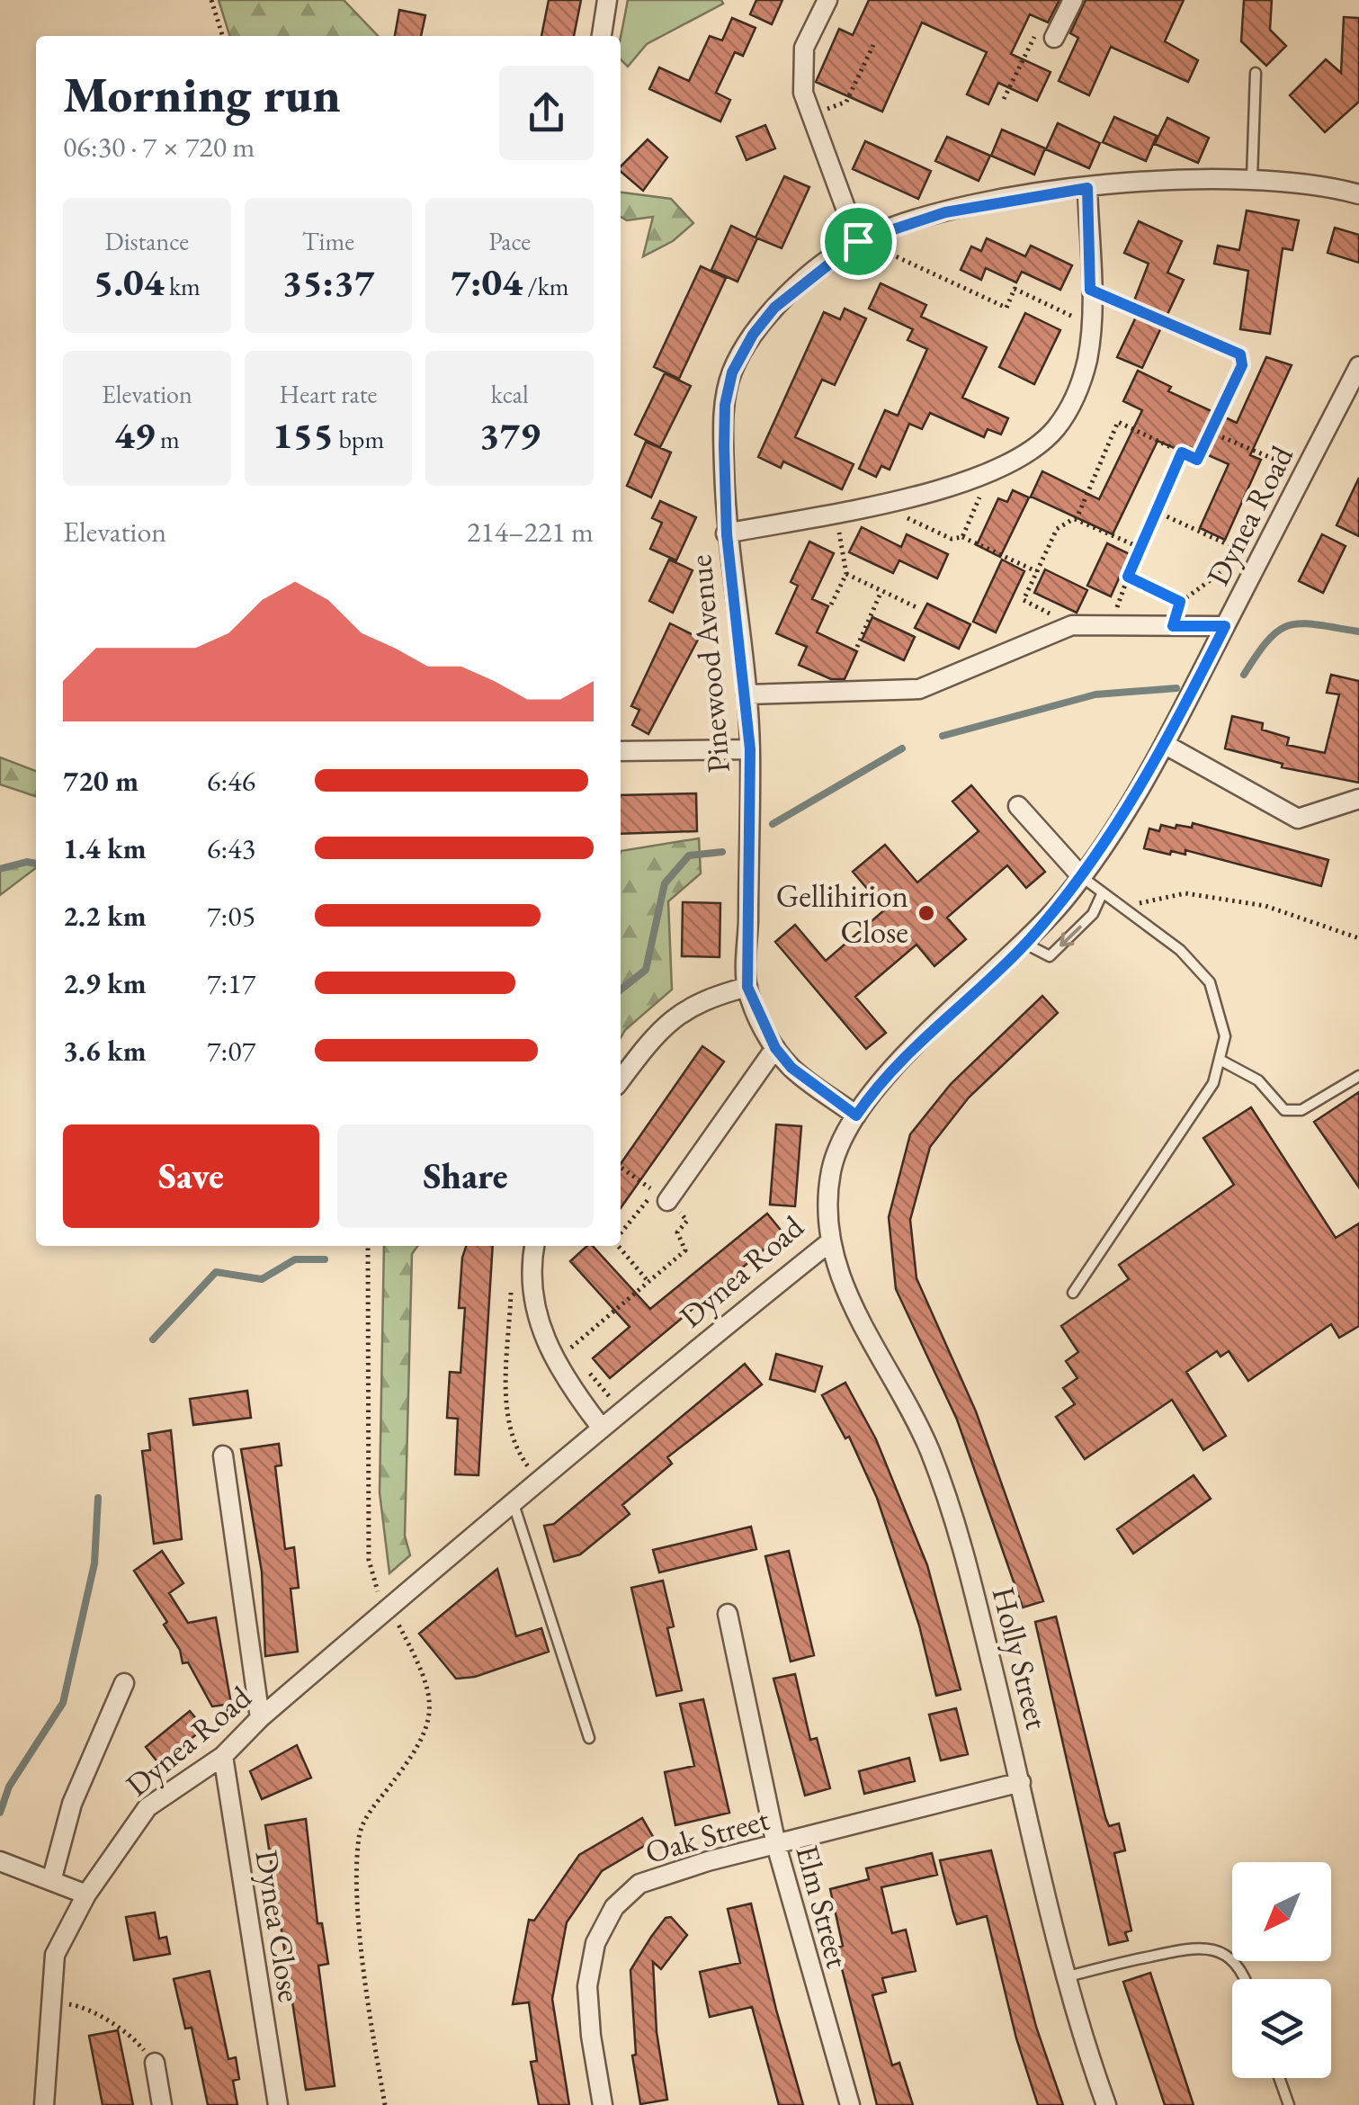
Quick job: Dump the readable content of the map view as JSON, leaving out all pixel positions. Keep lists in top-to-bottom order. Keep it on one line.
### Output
{"streets":{"street":["Dynea Road","Pinewood Avenue","Holly Street","Oak Street","Elm Street","Dynea Close"]},"crossings":[["Dynea Road","Pinewood Avenue"],["Dynea Road","Holly Street"],["Dynea Road","Dynea Close"],["Holly Street","Oak Street"],["Oak Street","Elm Street"]],"places":["Gellihirion Close"],"north":"bottom left","page":{"heading":["Morning run","06:30 · 7 × 720 m"],"stats":[["Distance","5.04 km"],["Time","35:37"],["Pace","7:04 /km"],["Elevation","49 m"],["Heart rate","155 bpm"],["kcal","379"]],"chart":["Elevation","214–221 m"],"list":[{"name":"720 m","note":"6:46"},{"name":"1.4 km","note":"6:43"},{"name":"2.2 km","note":"7:05"},{"name":"2.9 km","note":"7:17"},{"name":"3.6 km","note":"7:07"}],"buttons":["Save","Share"]}}
